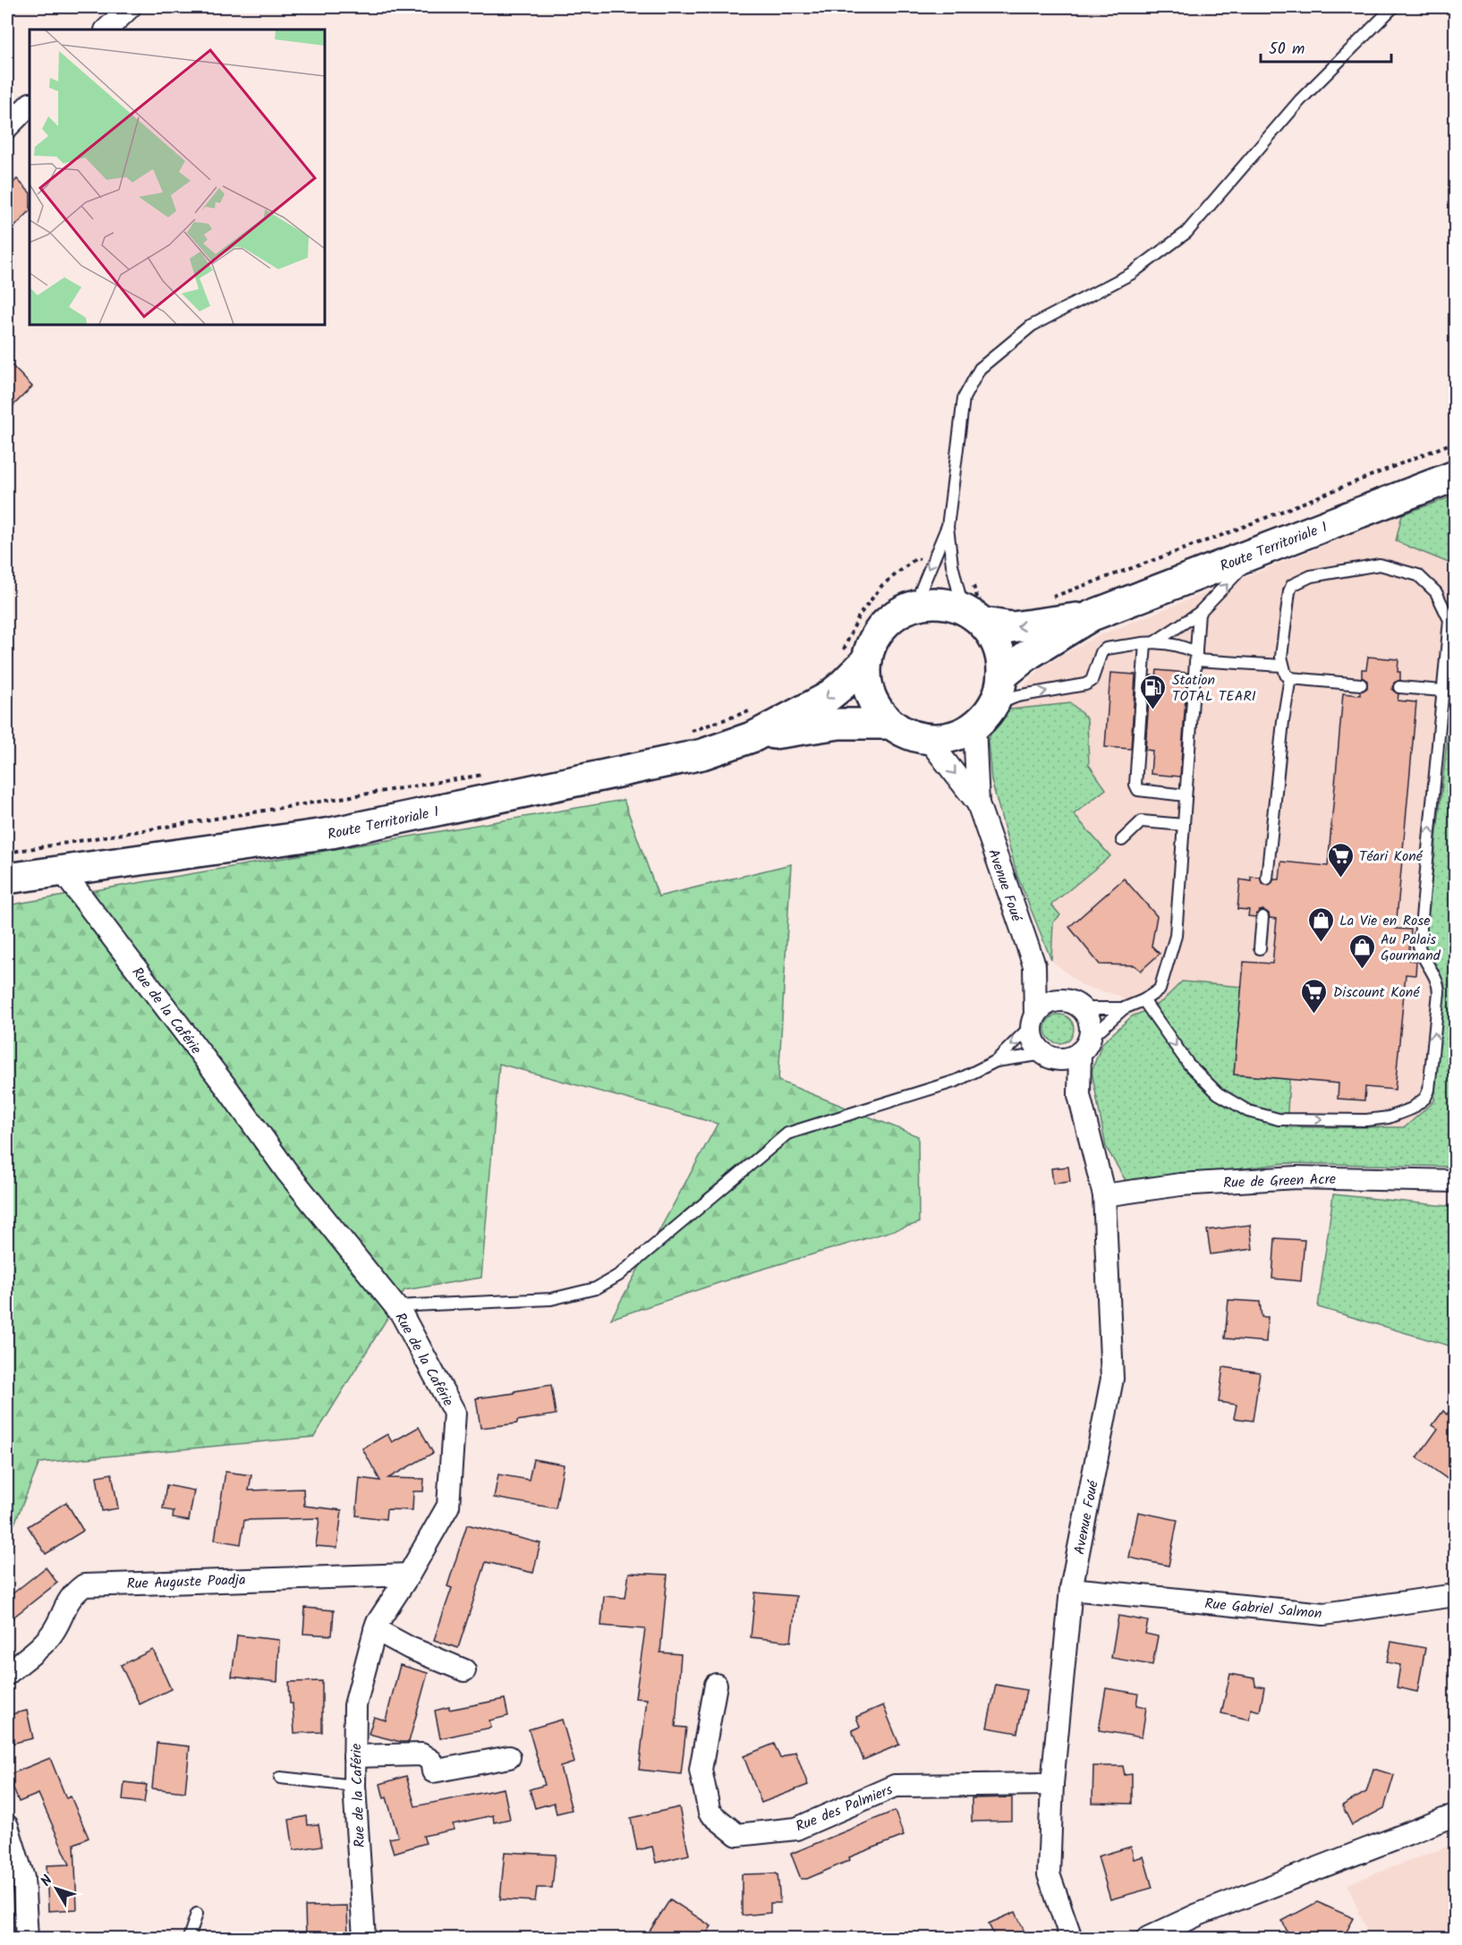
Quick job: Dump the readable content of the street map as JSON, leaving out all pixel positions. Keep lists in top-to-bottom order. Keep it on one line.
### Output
{"streets":{"main road":["Route Territoriale 1"],"street":["Avenue Foué","Rue de la Caférie","Rue de Green Acre","Rue Auguste Poadja","Rue Gabriel Salmon","Rue des Palmiers"]},"crossings":[["Route Territoriale 1","Avenue Foué"],["Route Territoriale 1","Rue de la Caférie"],["Avenue Foué","Rue de Green Acre"],["Avenue Foué","Rue Gabriel Salmon"],["Avenue Foué","Rue des Palmiers"],["Rue de la Caférie","Rue Auguste Poadja"]],"places":{"fuel station":["Station TOTAL TEARI"],"supermarket":["Téari Koné","Discount Koné"],"shop":["La Vie en Rose","Au Palais Gourmand"]},"scale_bar":"50 m","north":"top left"}
